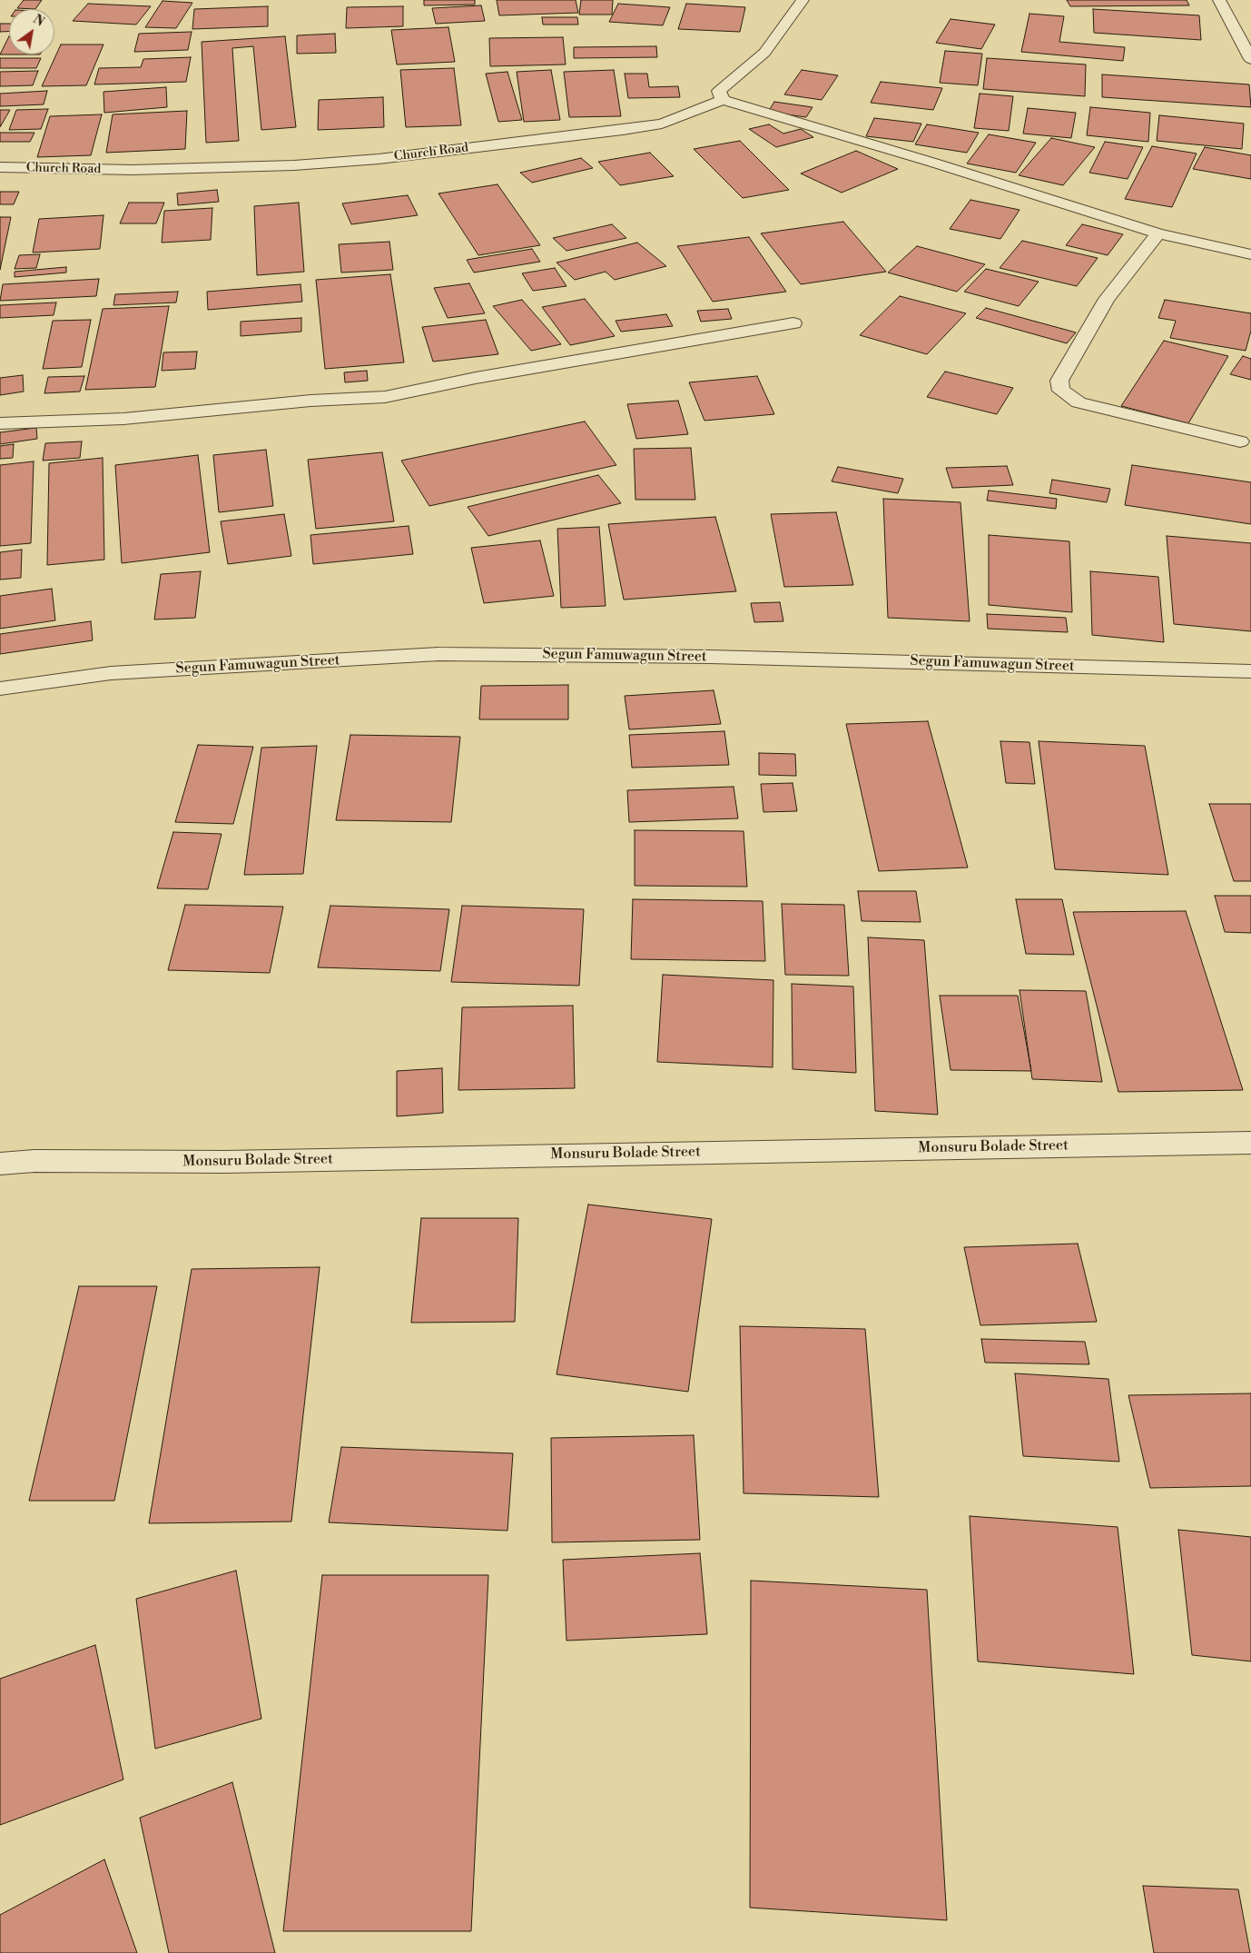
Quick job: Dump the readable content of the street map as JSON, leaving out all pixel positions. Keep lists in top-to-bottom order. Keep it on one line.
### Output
{"streets":{"street":["Church Road","Segun Famuwagun Street","Monsuru Bolade Street"]},"north":"top right"}
